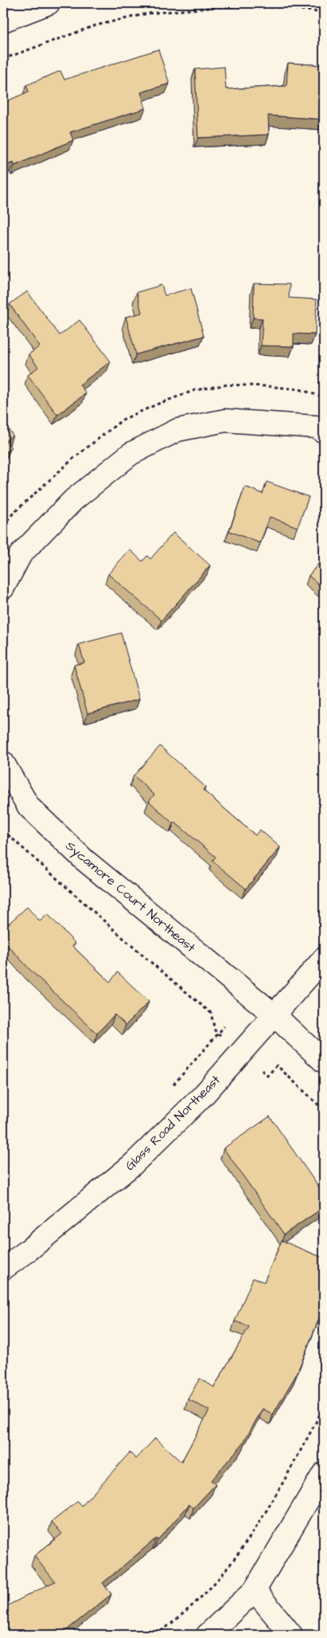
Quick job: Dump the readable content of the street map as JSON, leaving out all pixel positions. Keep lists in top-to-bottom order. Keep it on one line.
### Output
{"streets":{"street":["Sycamore Court Northeast","Glass Road Northeast"]},"crossings":[["Sycamore Court Northeast","Glass Road Northeast"]]}
